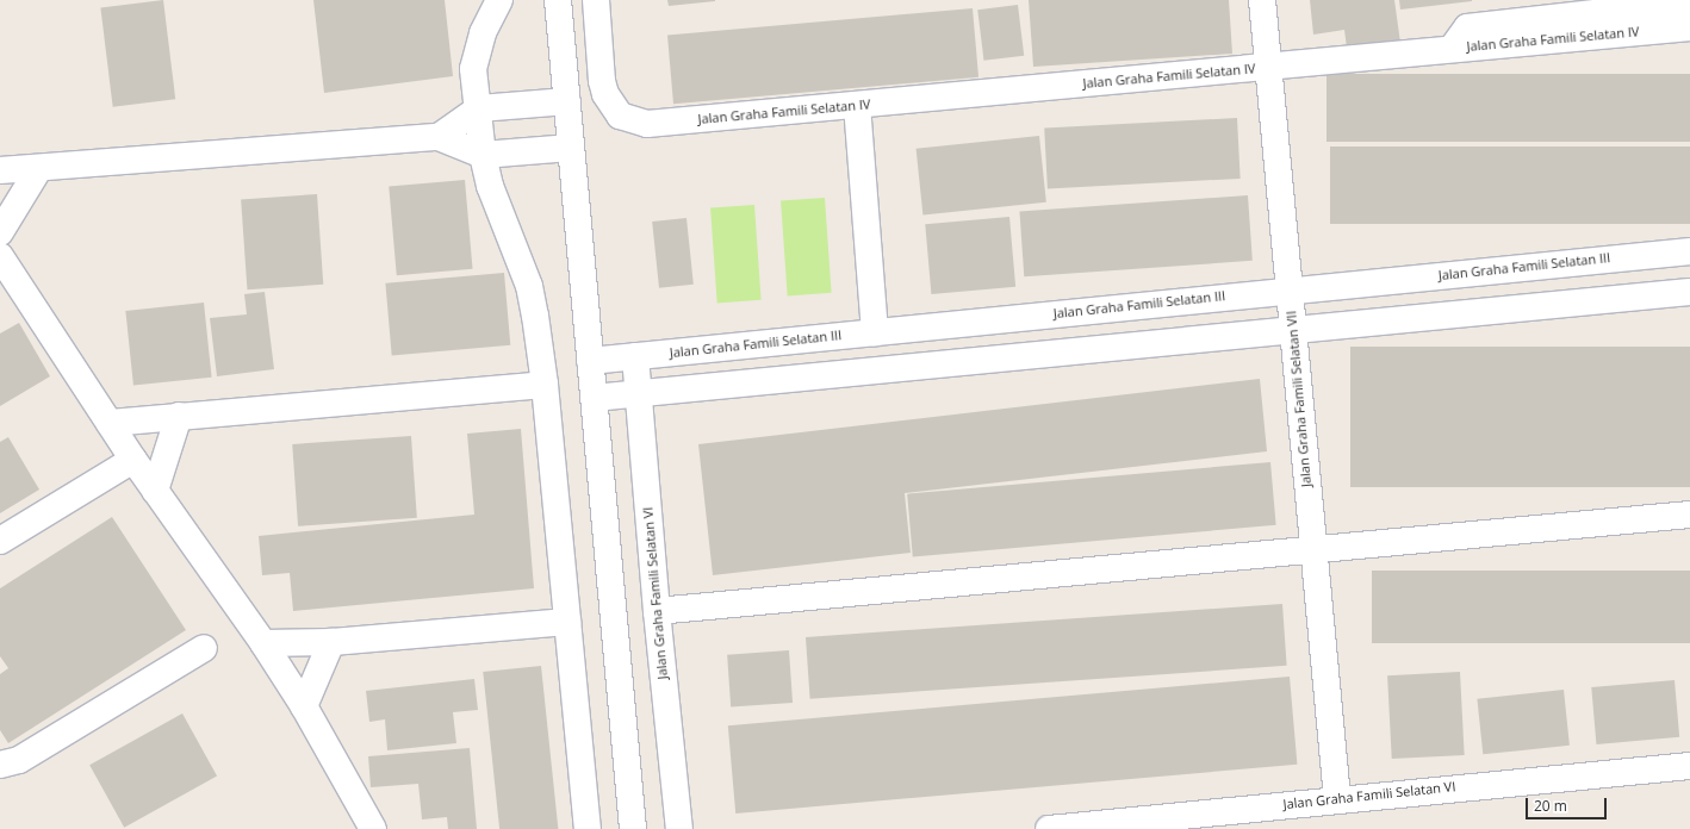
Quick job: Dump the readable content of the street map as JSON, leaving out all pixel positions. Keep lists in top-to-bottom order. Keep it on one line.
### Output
{"streets":{"street":["Jalan Graha Famili Selatan IV","Jalan Graha Famili Selatan III","Jalan Graha Famili Selatan VII","Jalan Graha Famili Selatan VI"]},"crossings":[["Jalan Graha Famili Selatan IV","Jalan Graha Famili Selatan VII"],["Jalan Graha Famili Selatan III","Jalan Graha Famili Selatan VII"],["Jalan Graha Famili Selatan III","Jalan Graha Famili Selatan VI"],["Jalan Graha Famili Selatan VII","Jalan Graha Famili Selatan VI"]],"scale_bar":"20 m"}
